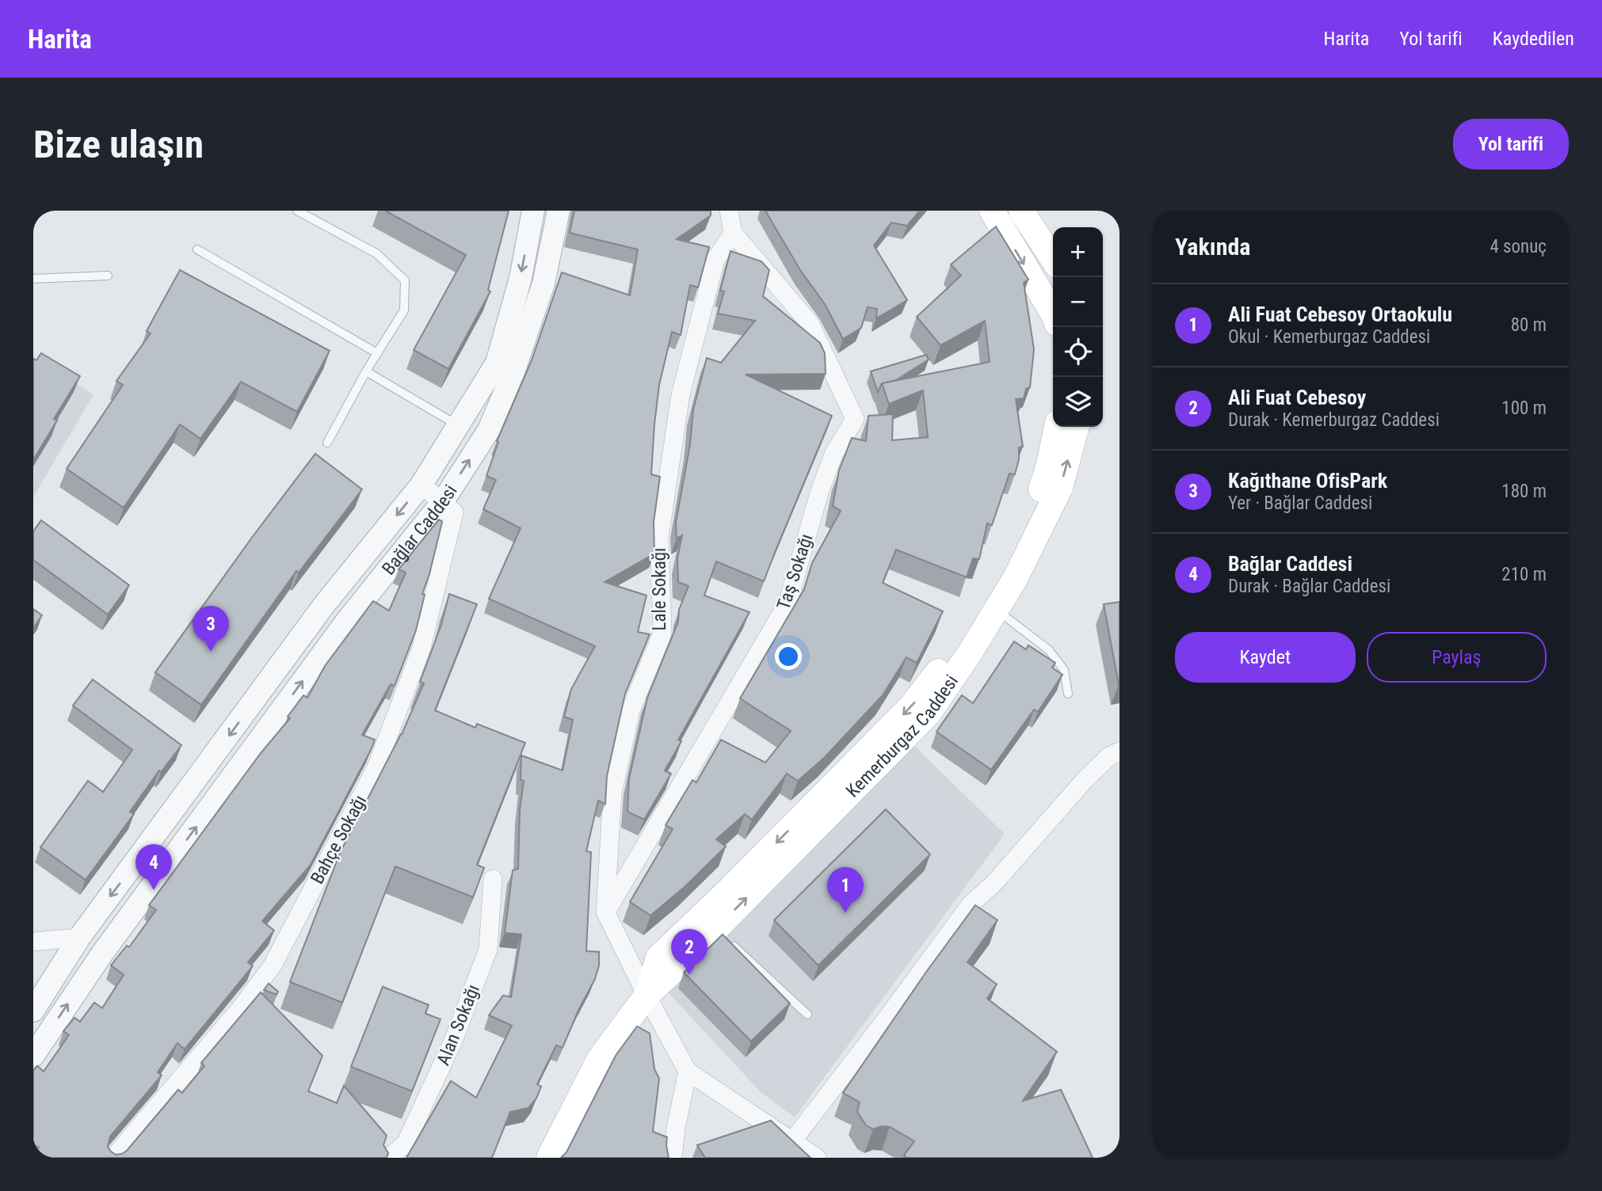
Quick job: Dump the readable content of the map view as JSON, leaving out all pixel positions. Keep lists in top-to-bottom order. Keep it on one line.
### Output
{"streets":{"main road":["Kemerburgaz Caddesi"],"street":["Bağlar Caddesi","Taş Sokağı","Lale Sokağı","Bahçe Sokağı","Alan Sokağı"]},"crossings":[["Bağlar Caddesi","Bahçe Sokağı"],["Taş Sokağı","Lale Sokağı"],["Lale Sokağı","Kemerburgaz Caddesi"]],"page":{"header":"Harita","nav":["Harita","Yol tarifi","Kaydedilen"],"buttons":["Yol tarifi",["Kaydet","Paylaş"]],"title":"Bize ulaşın","heading":["Yakında","4 sonuç"],"map_buttons":["+","−"],"list":[{"mark":"1","name":"Ali Fuat Cebesoy Ortaokulu","note":"Okul · Kemerburgaz Caddesi","value":"80 m"},{"mark":"2","name":"Ali Fuat Cebesoy","note":"Durak · Kemerburgaz Caddesi","value":"100 m"},{"mark":"3","name":"Kağıthane OfisPark","note":"Yer · Bağlar Caddesi","value":"180 m"},{"mark":"4","name":"Bağlar Caddesi","note":"Durak · Bağlar Caddesi","value":"210 m"}],"pins":["3","4","1","2"]}}
